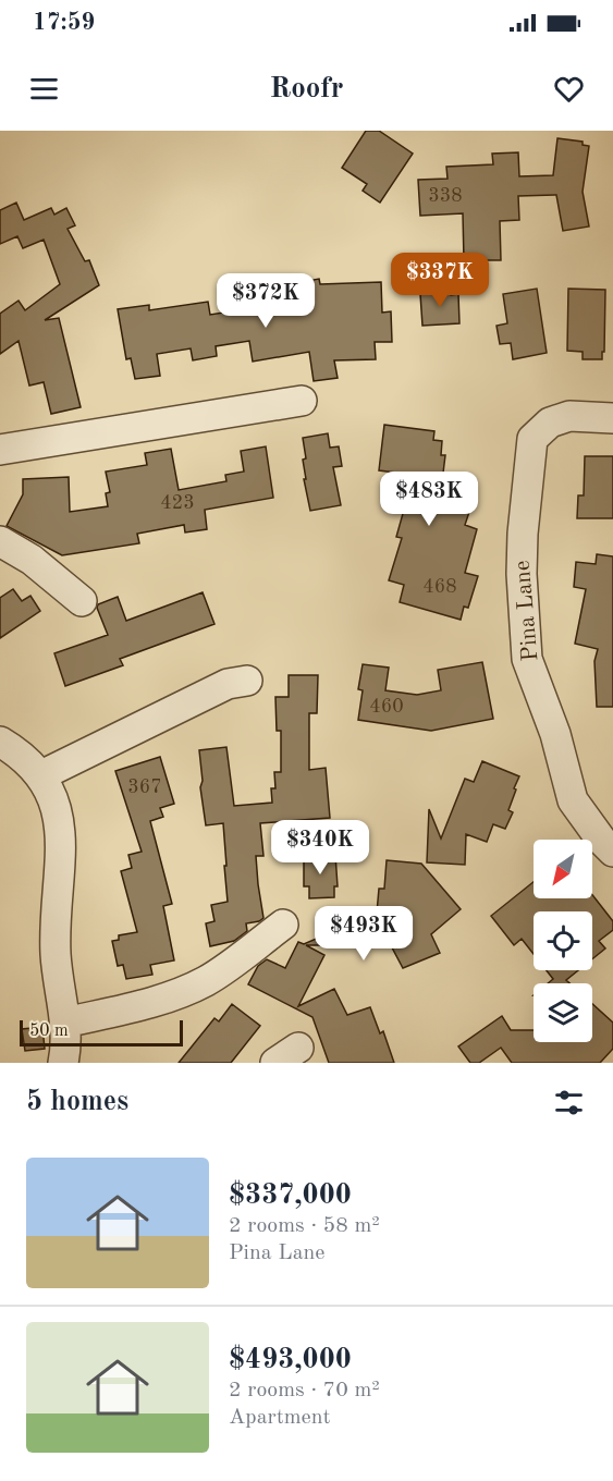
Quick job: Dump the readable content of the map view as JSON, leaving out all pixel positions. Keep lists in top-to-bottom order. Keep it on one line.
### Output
{"streets":{"street":["Pina Lane"]},"house_numbers":["338","423","468","460","367"],"scale_bar":"50 m","north":"bottom left","page":{"status":"17:59","header":"Roofr","price":["$337K","$372K","$483K","$340K","$493K"],"scale":"50 m","heading":"5 homes","list":[{"name":"$337,000","note":"2 rooms · 58 m² · Pina Lane"},{"name":"$493,000","note":"2 rooms · 70 m² · Apartment"}]}}
